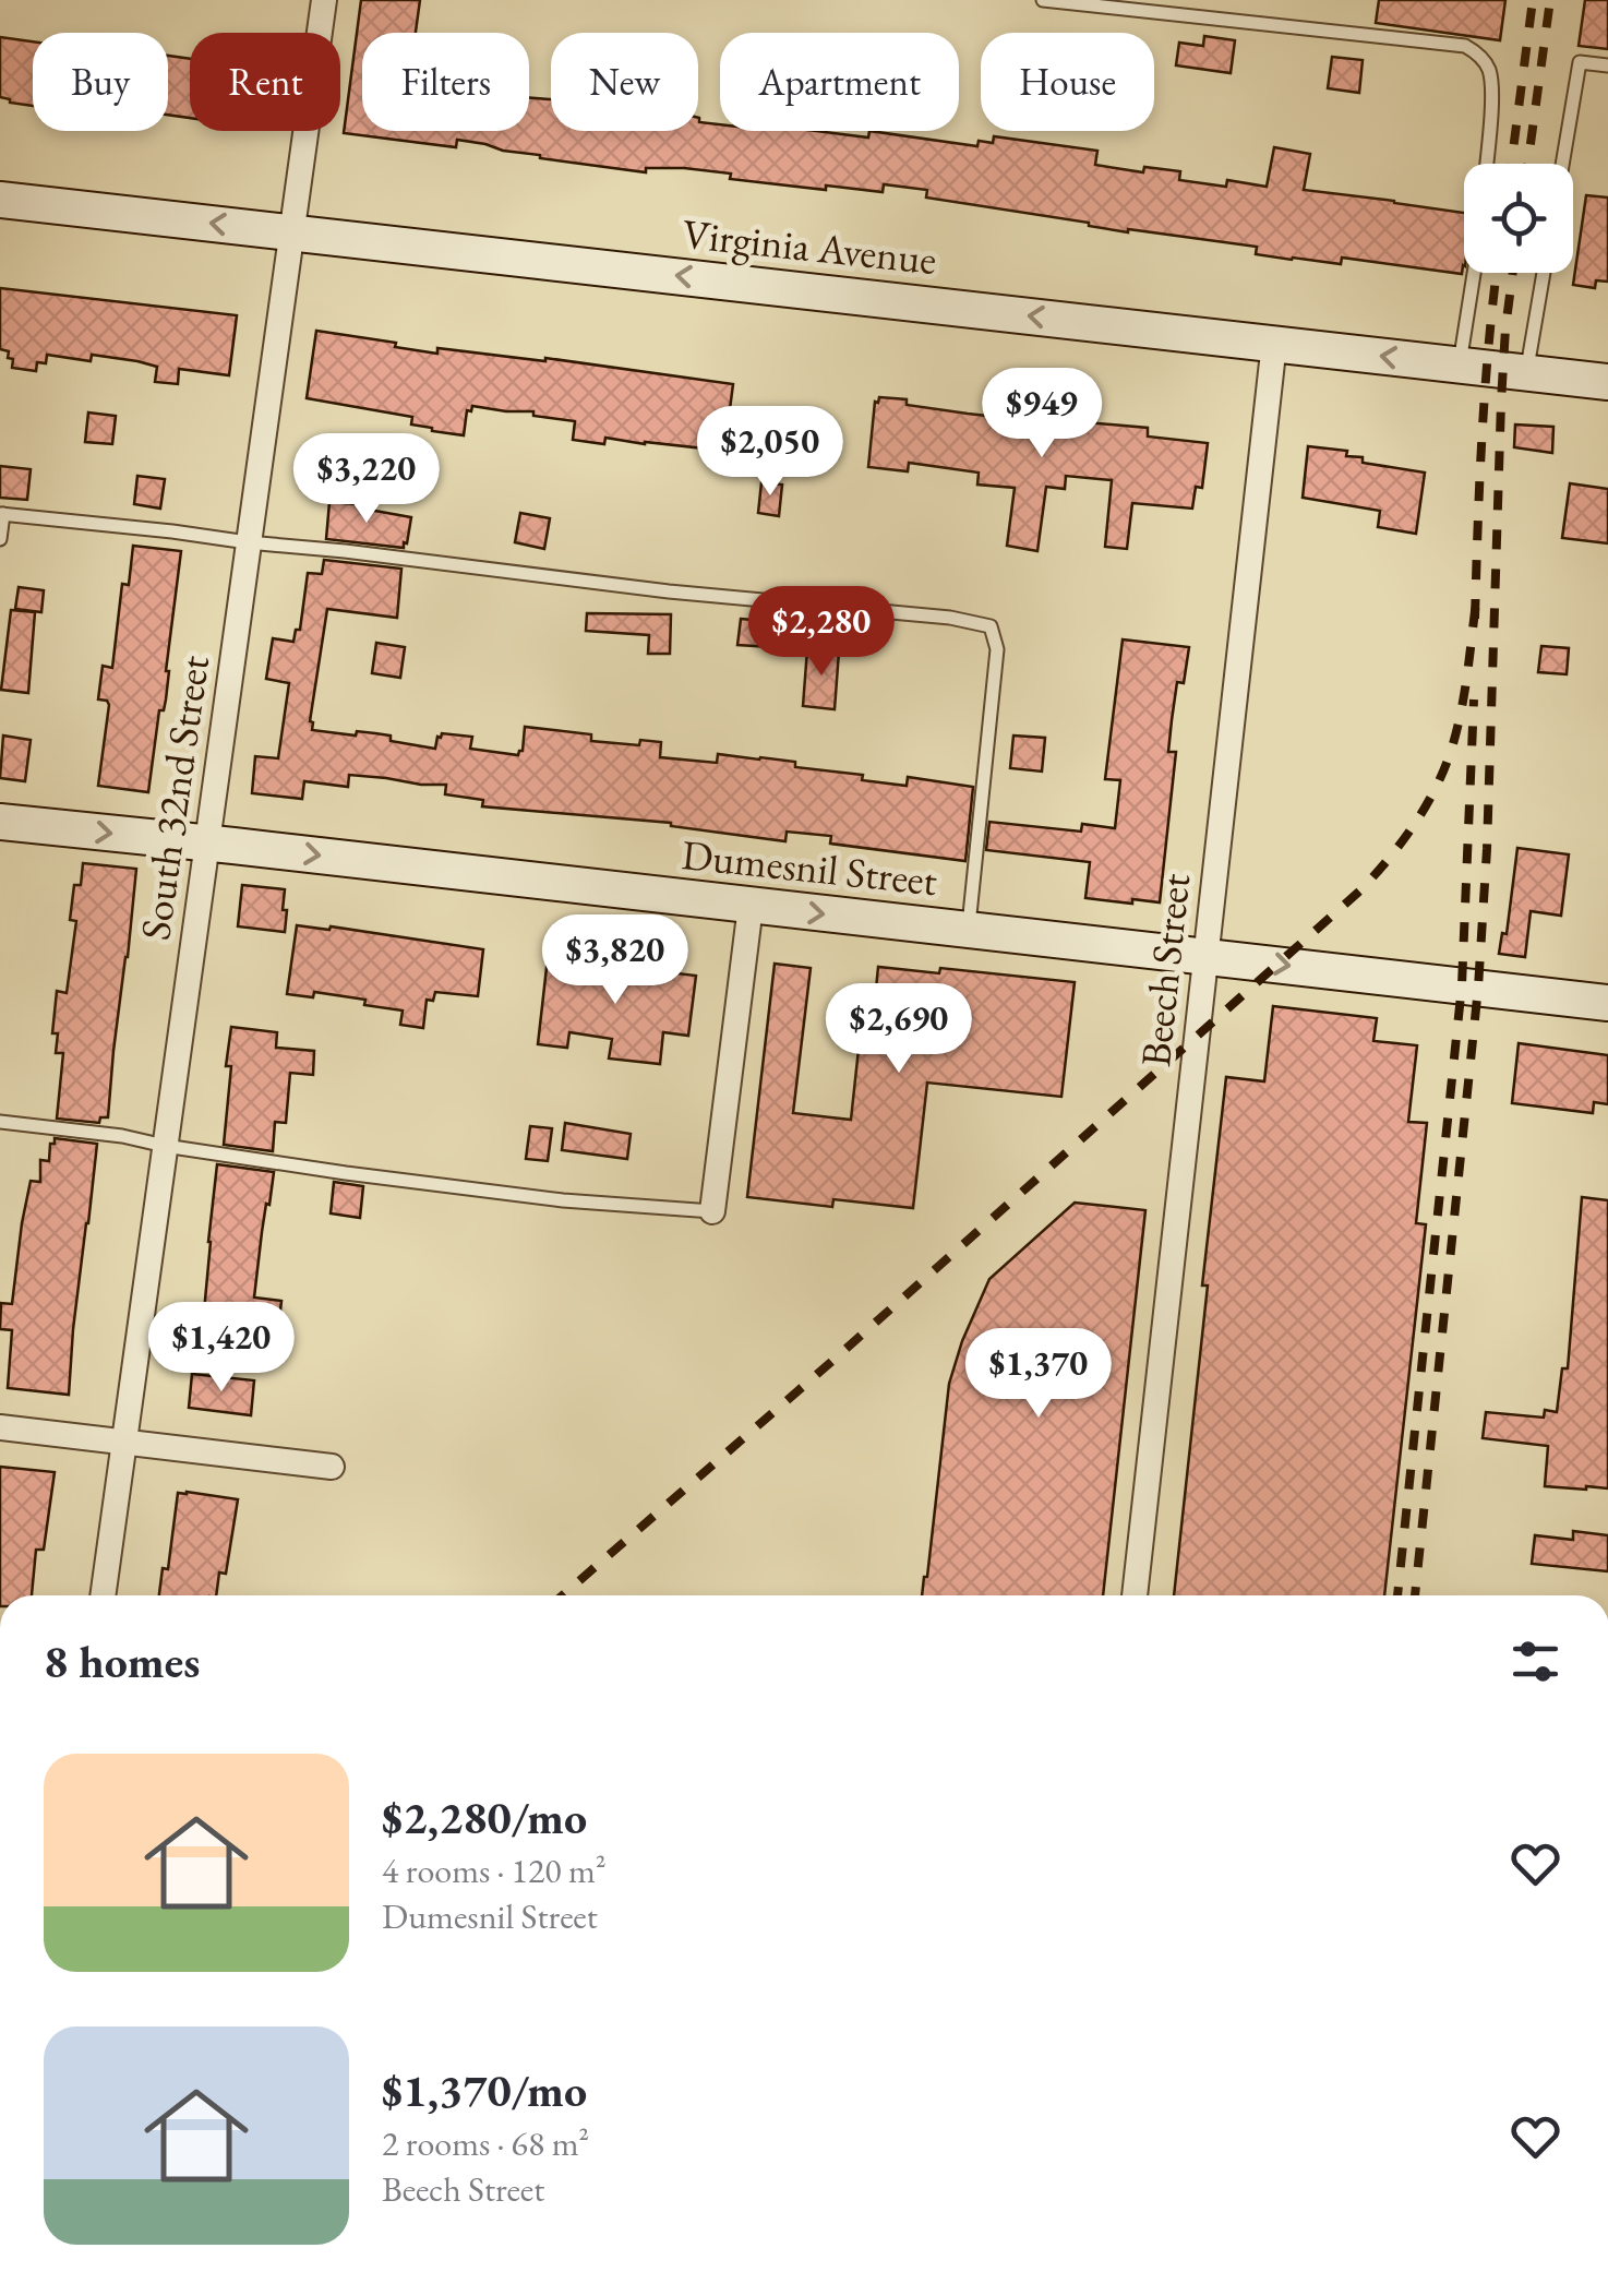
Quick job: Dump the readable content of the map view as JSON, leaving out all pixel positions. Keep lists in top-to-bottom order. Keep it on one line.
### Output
{"streets":{"main road":["Virginia Avenue","Dumesnil Street"],"street":["South 32nd Street","Beech Street"]},"crossings":[["Virginia Avenue","South 32nd Street"],["Virginia Avenue","Beech Street"],["South 32nd Street","Dumesnil Street"],["Dumesnil Street","Beech Street"]],"one_way":["Virginia Avenue","Dumesnil Street"],"page":{"chip":["Buy","Rent","Filters","New","Apartment","House"],"price":["$949","$2,050","$3,220","$2,280","$3,820","$2,690","$1,420","$1,370"],"heading":"8 homes","list":[{"name":"$2,280/mo","note":"4 rooms · 120 m² · Dumesnil Street"},{"name":"$1,370/mo","note":"2 rooms · 68 m² · Beech Street"}]}}
